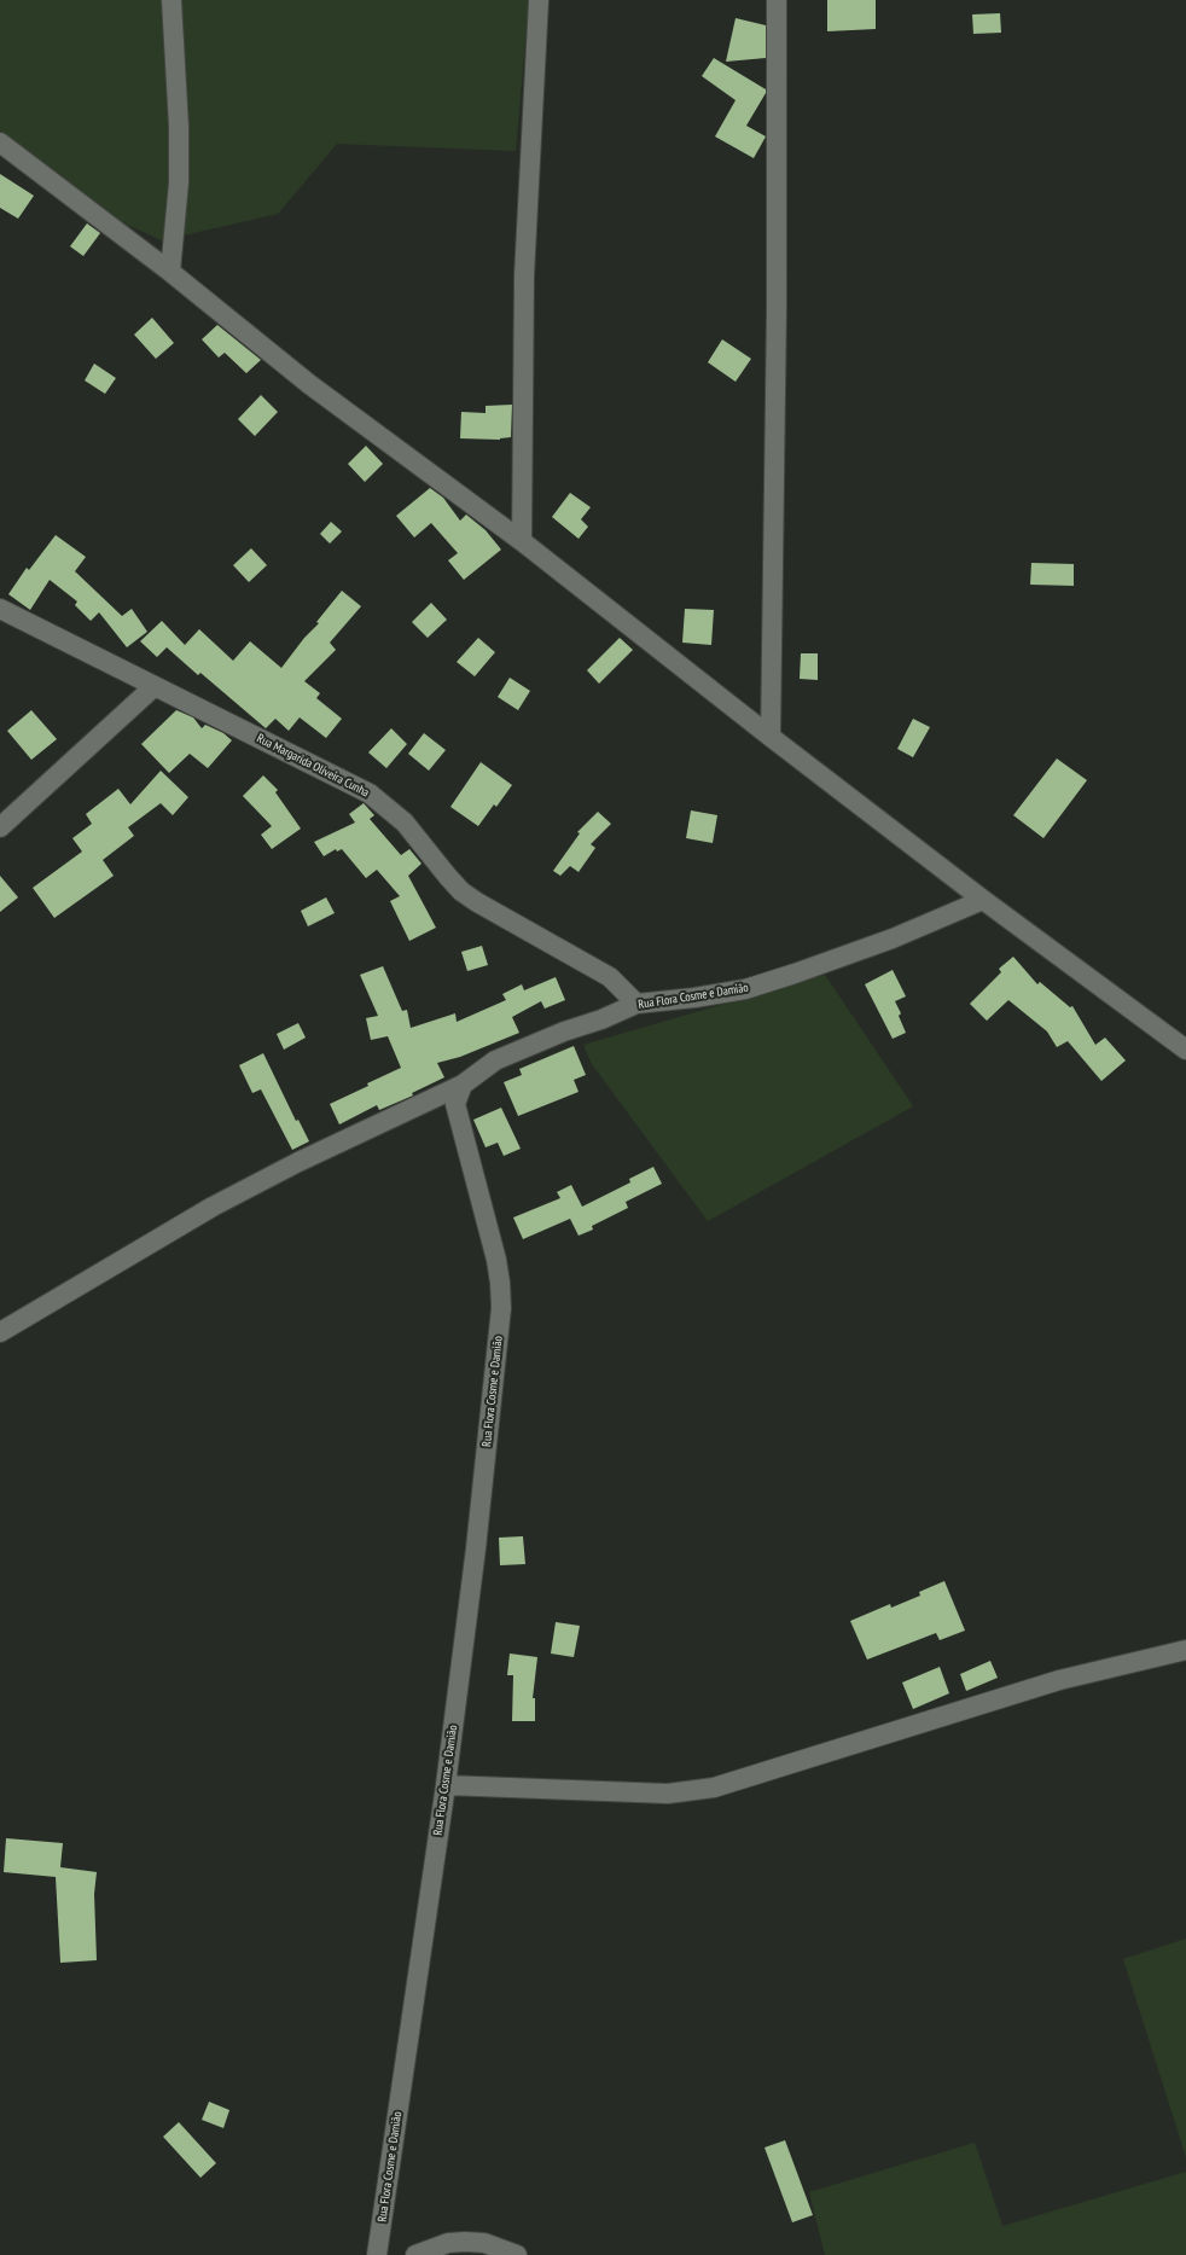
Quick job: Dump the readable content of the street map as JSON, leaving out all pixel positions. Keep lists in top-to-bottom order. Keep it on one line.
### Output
{"streets":{"street":["Rua Margarida Oliveira Cunha","Rua Flora Cosme e Damião"]},"crossings":[["Rua Margarida Oliveira Cunha","Rua Flora Cosme e Damião"]]}
